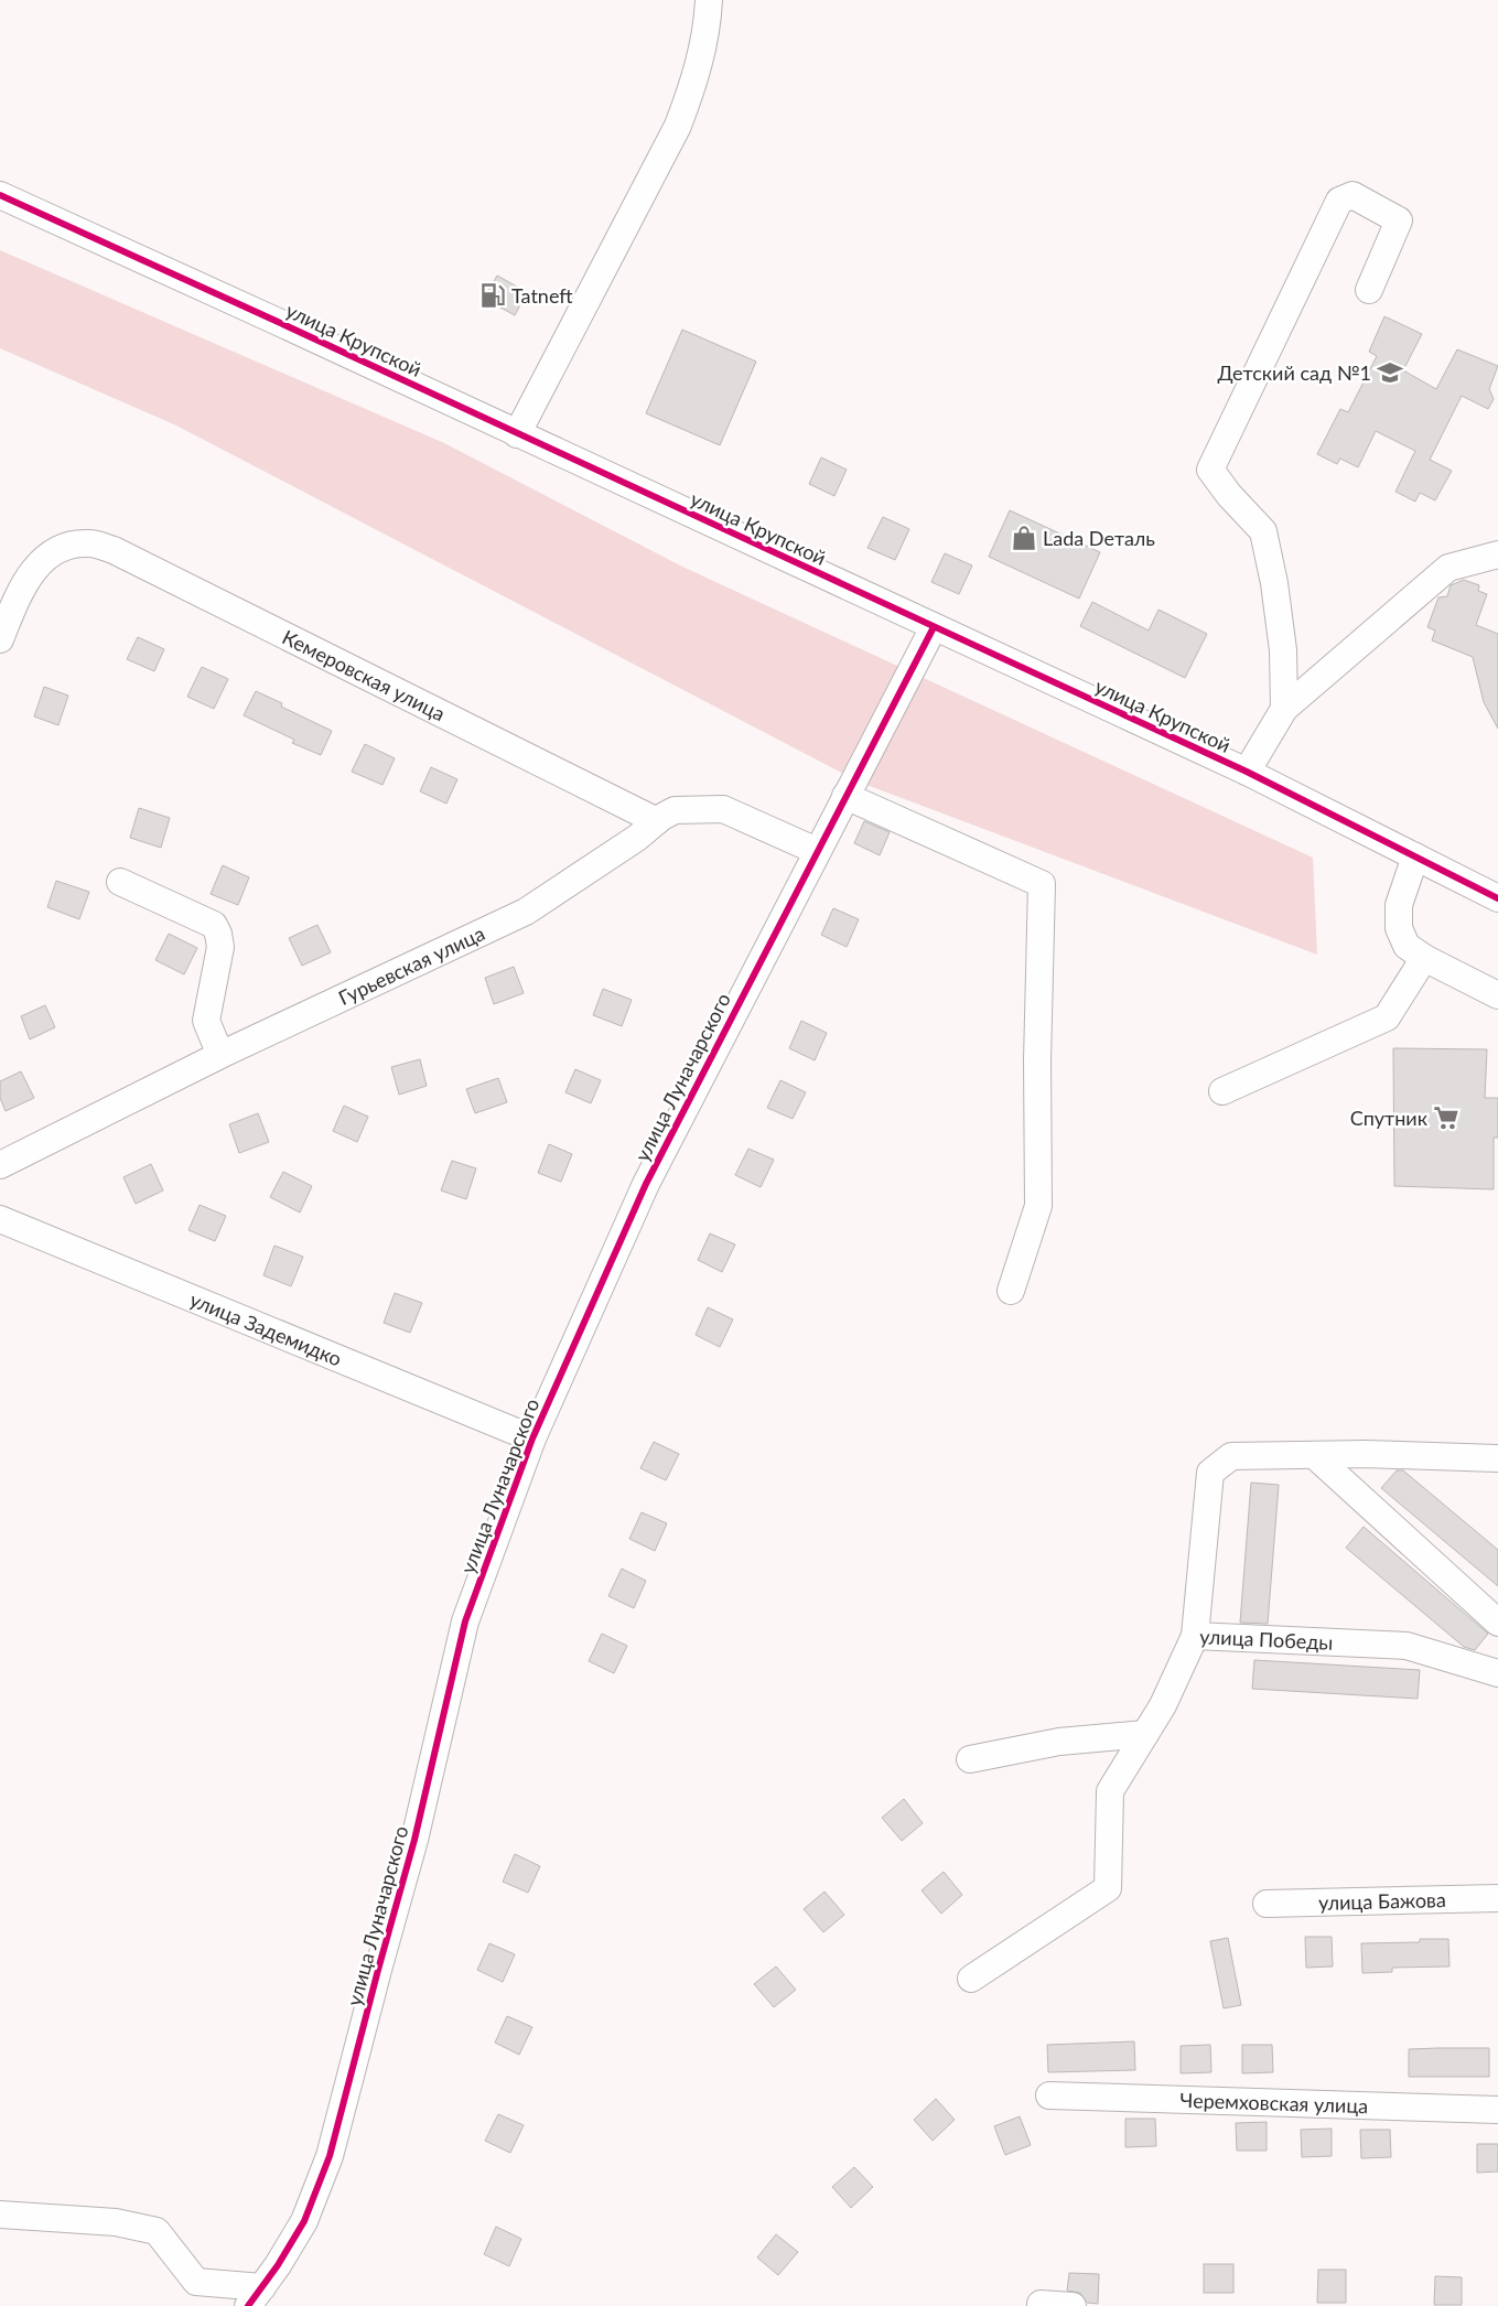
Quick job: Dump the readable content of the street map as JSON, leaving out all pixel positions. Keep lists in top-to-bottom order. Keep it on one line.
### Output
{"streets":{"street":["улица Крупской","Кемеровская улица","Гурьевская улица","улица Луначарского","улица Задемидко","улица Победы","улица Бажова","Черемховская улица"]},"crossings":[["улица Крупской","улица Луначарского"],["Кемеровская улица","Гурьевская улица"],["Гурьевская улица","улица Луначарского"],["улица Луначарского","улица Задемидко"]],"places":{"fuel station":["Tatneft"],"school or university":["Детский сад №1"],"shop":["Lada Dеталь"],"supermarket":["Спутник"]}}
